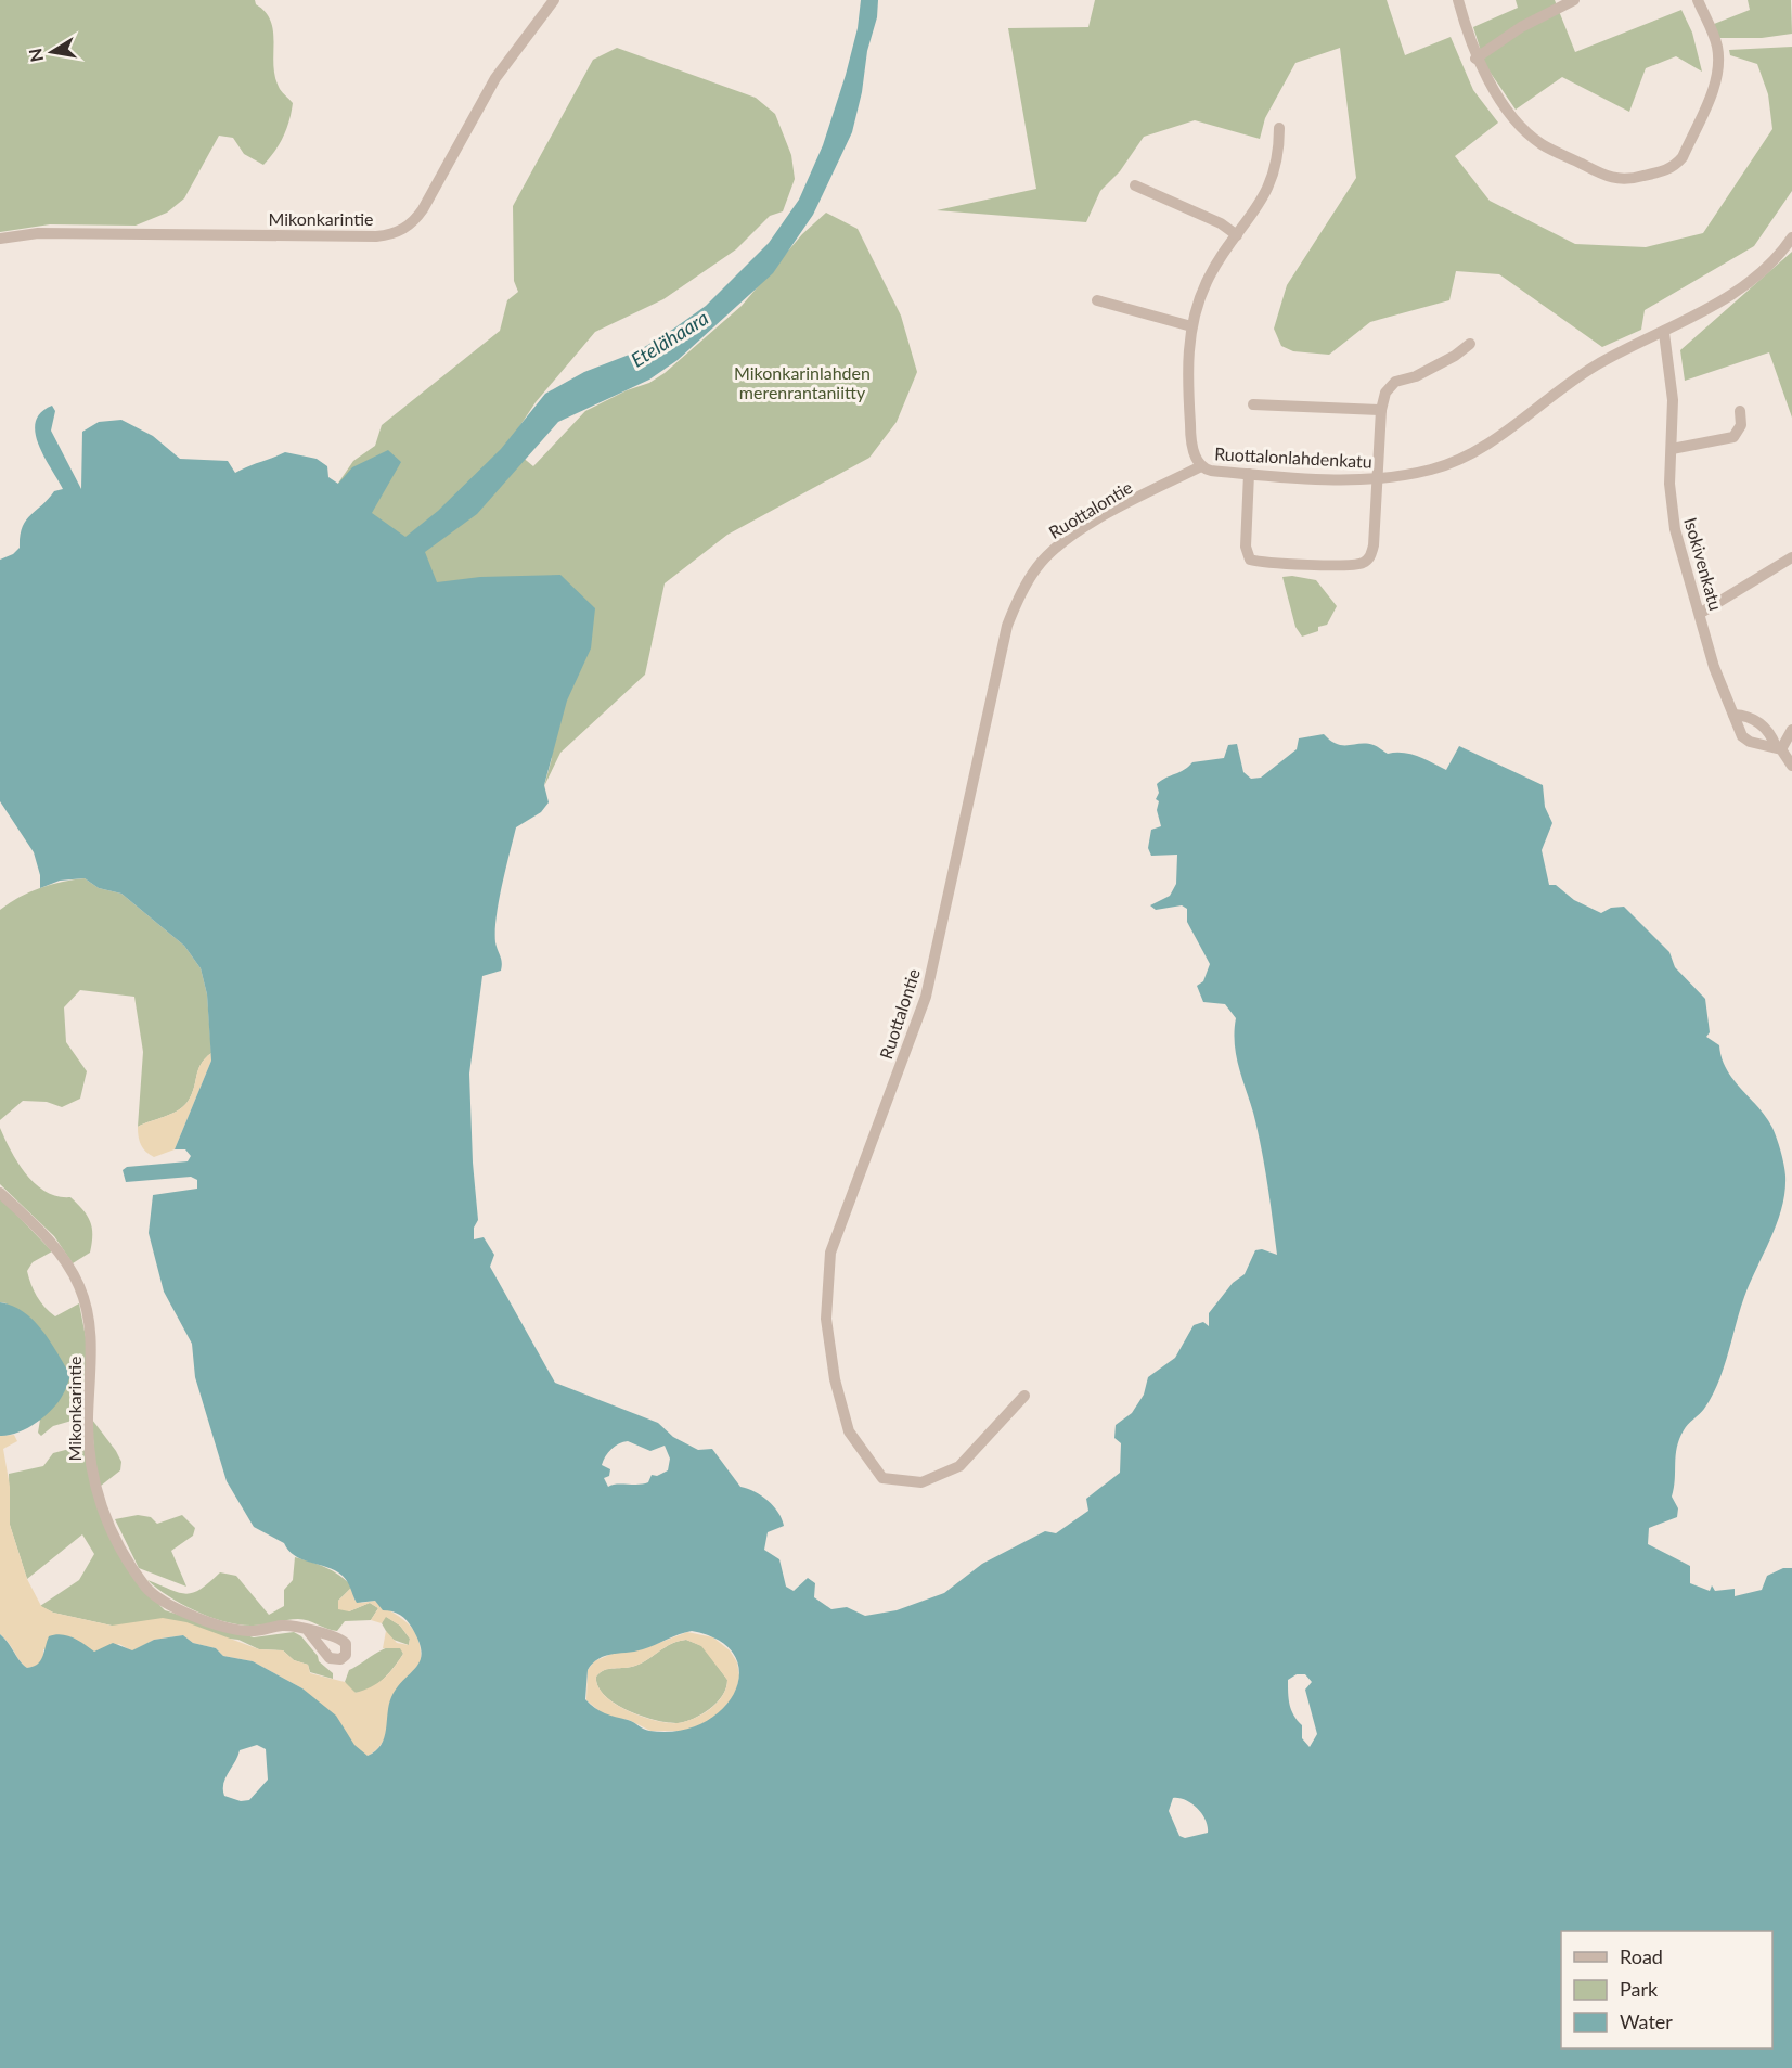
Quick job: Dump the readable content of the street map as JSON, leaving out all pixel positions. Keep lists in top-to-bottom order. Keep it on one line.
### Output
{"streets":{"street":["Mikonkarintie","Ruottalonlahdenkatu","Ruottalontie","Isokivenkatu"]},"crossings":[["Ruottalonlahdenkatu","Ruottalontie"],["Ruottalonlahdenkatu","Isokivenkatu"]],"water":["Etelähaara"],"parks":["Mikonkarinlahden merenrantaniitty"],"legend":["Road","Park","Water"],"north":"left"}
